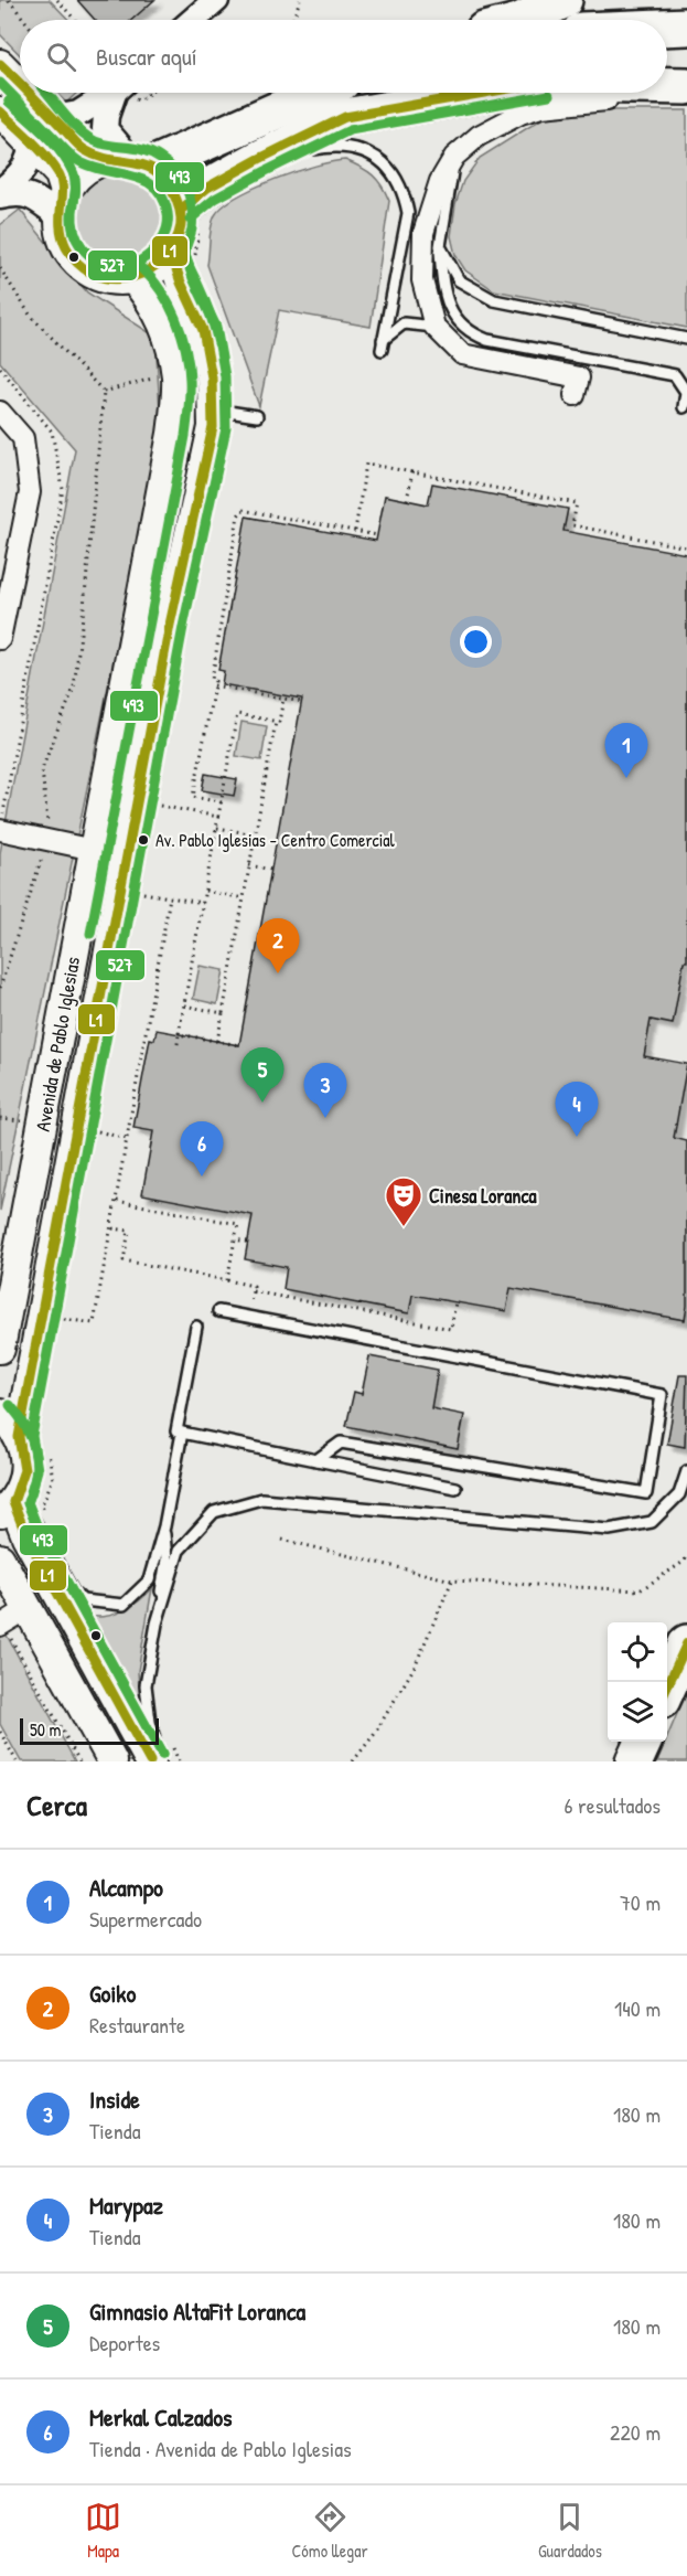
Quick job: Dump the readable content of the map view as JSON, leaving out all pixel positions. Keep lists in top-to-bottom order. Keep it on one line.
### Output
{"streets":{"main road":["Avenida de Pablo Iglesias"]},"places":{"other":["Av. Pablo Iglesias - Centro Comercial"],"theatre":["Cinesa Loranca"]},"lines":["transit line L1","transit line 527","transit line 493"],"scale_bar":"50 m","page":{"search":"Buscar aquí","pins":["1","2","5","3","4","6"],"scale":"50 m","heading":["Cerca","6 resultados"],"list":[{"mark":"1","name":"Alcampo","note":"Supermercado","value":"70 m"},{"mark":"2","name":"Goiko","note":"Restaurante","value":"140 m"},{"mark":"3","name":"Inside","note":"Tienda","value":"180 m"},{"mark":"4","name":"Marypaz","note":"Tienda","value":"180 m"},{"mark":"5","name":"Gimnasio AltaFit Loranca","note":"Deportes","value":"180 m"},{"mark":"6","name":"Merkal Calzados","note":"Tienda · Avenida de Pablo Iglesias","value":"220 m"}],"nav":["Mapa","Cómo llegar","Guardados"]}}
